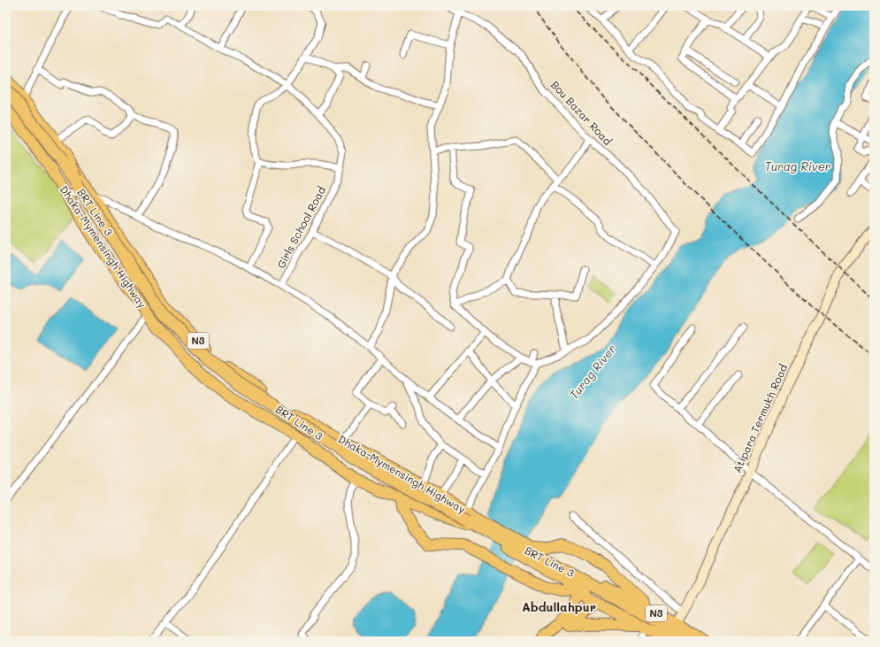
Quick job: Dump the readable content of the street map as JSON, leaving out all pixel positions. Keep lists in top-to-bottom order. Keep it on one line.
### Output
{"streets":{"highway":["BRT Line 3","Dhaka-Mymensingh Highway","N3"],"main road":["Atipara Termukh Road"],"street":["Bou Bazar Road","Girls School Road"]},"crossings":[["BRT Line 3","Dhaka-Mymensingh Highway"],["BRT Line 3","N3"],["Dhaka-Mymensingh Highway","N3"],["N3","Atipara Termukh Road"]],"districts":["Abdullahpur"],"water":["Turag River"]}
